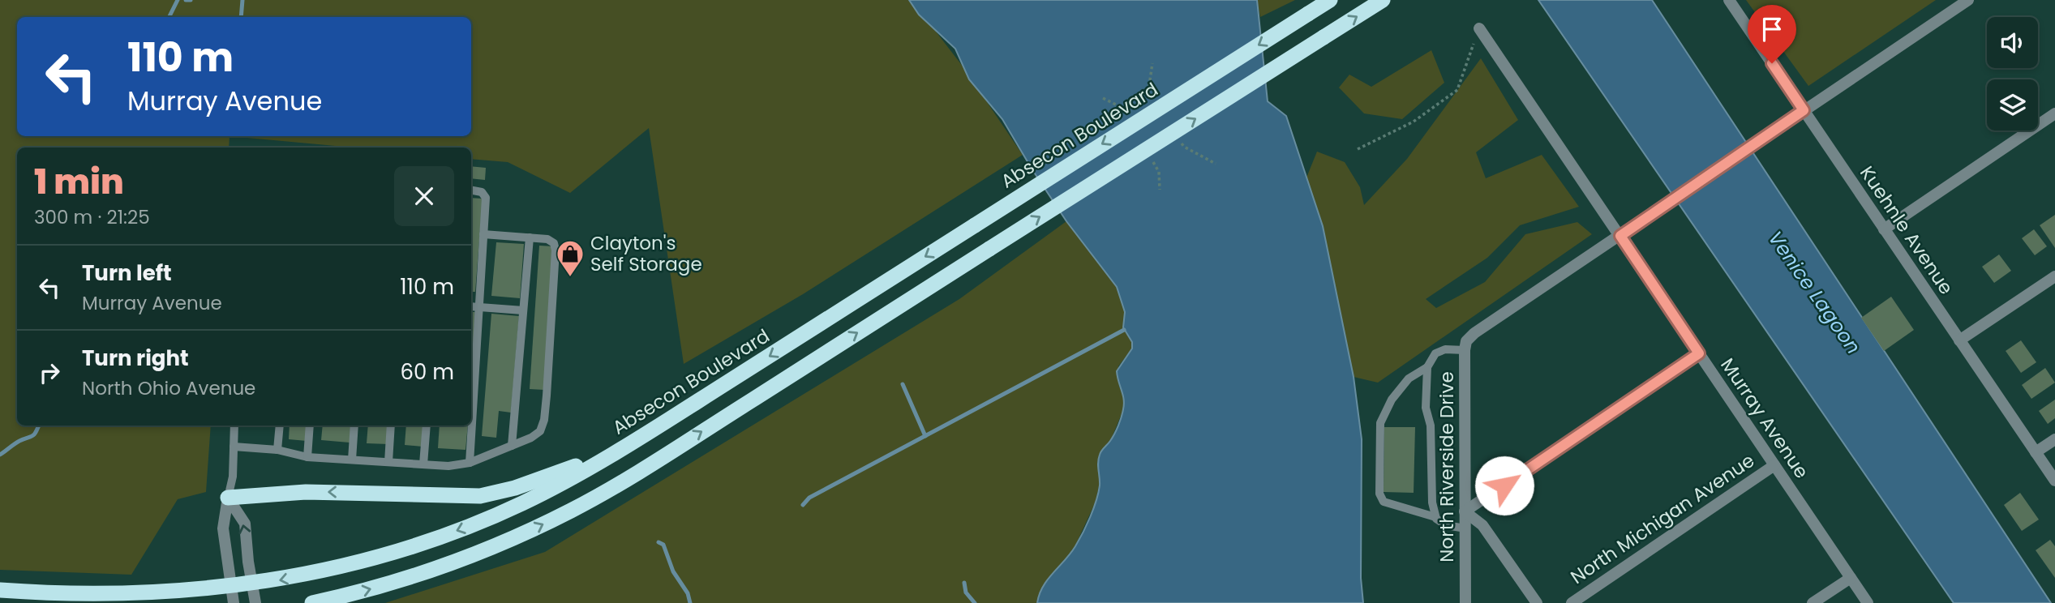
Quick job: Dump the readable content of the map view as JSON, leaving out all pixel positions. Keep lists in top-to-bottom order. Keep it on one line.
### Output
{"streets":{"highway":["Absecon Boulevard"],"street":["Kuehnle Avenue","Murray Avenue","North Riverside Drive","North Michigan Avenue"]},"crossings":[["Murray Avenue","North Riverside Drive"],["Murray Avenue","North Michigan Avenue"]],"water":["Venice Lagoon"],"places":{"shop":["Clayton's Self Storage"]},"page":{"turn":["110 m","Murray Avenue"],"heading":["1 min","300 m · 21:25"],"list":[{"name":"Turn left","note":"Murray Avenue","value":"110 m"},{"name":"Turn right","note":"North Ohio Avenue","value":"60 m"}]}}
